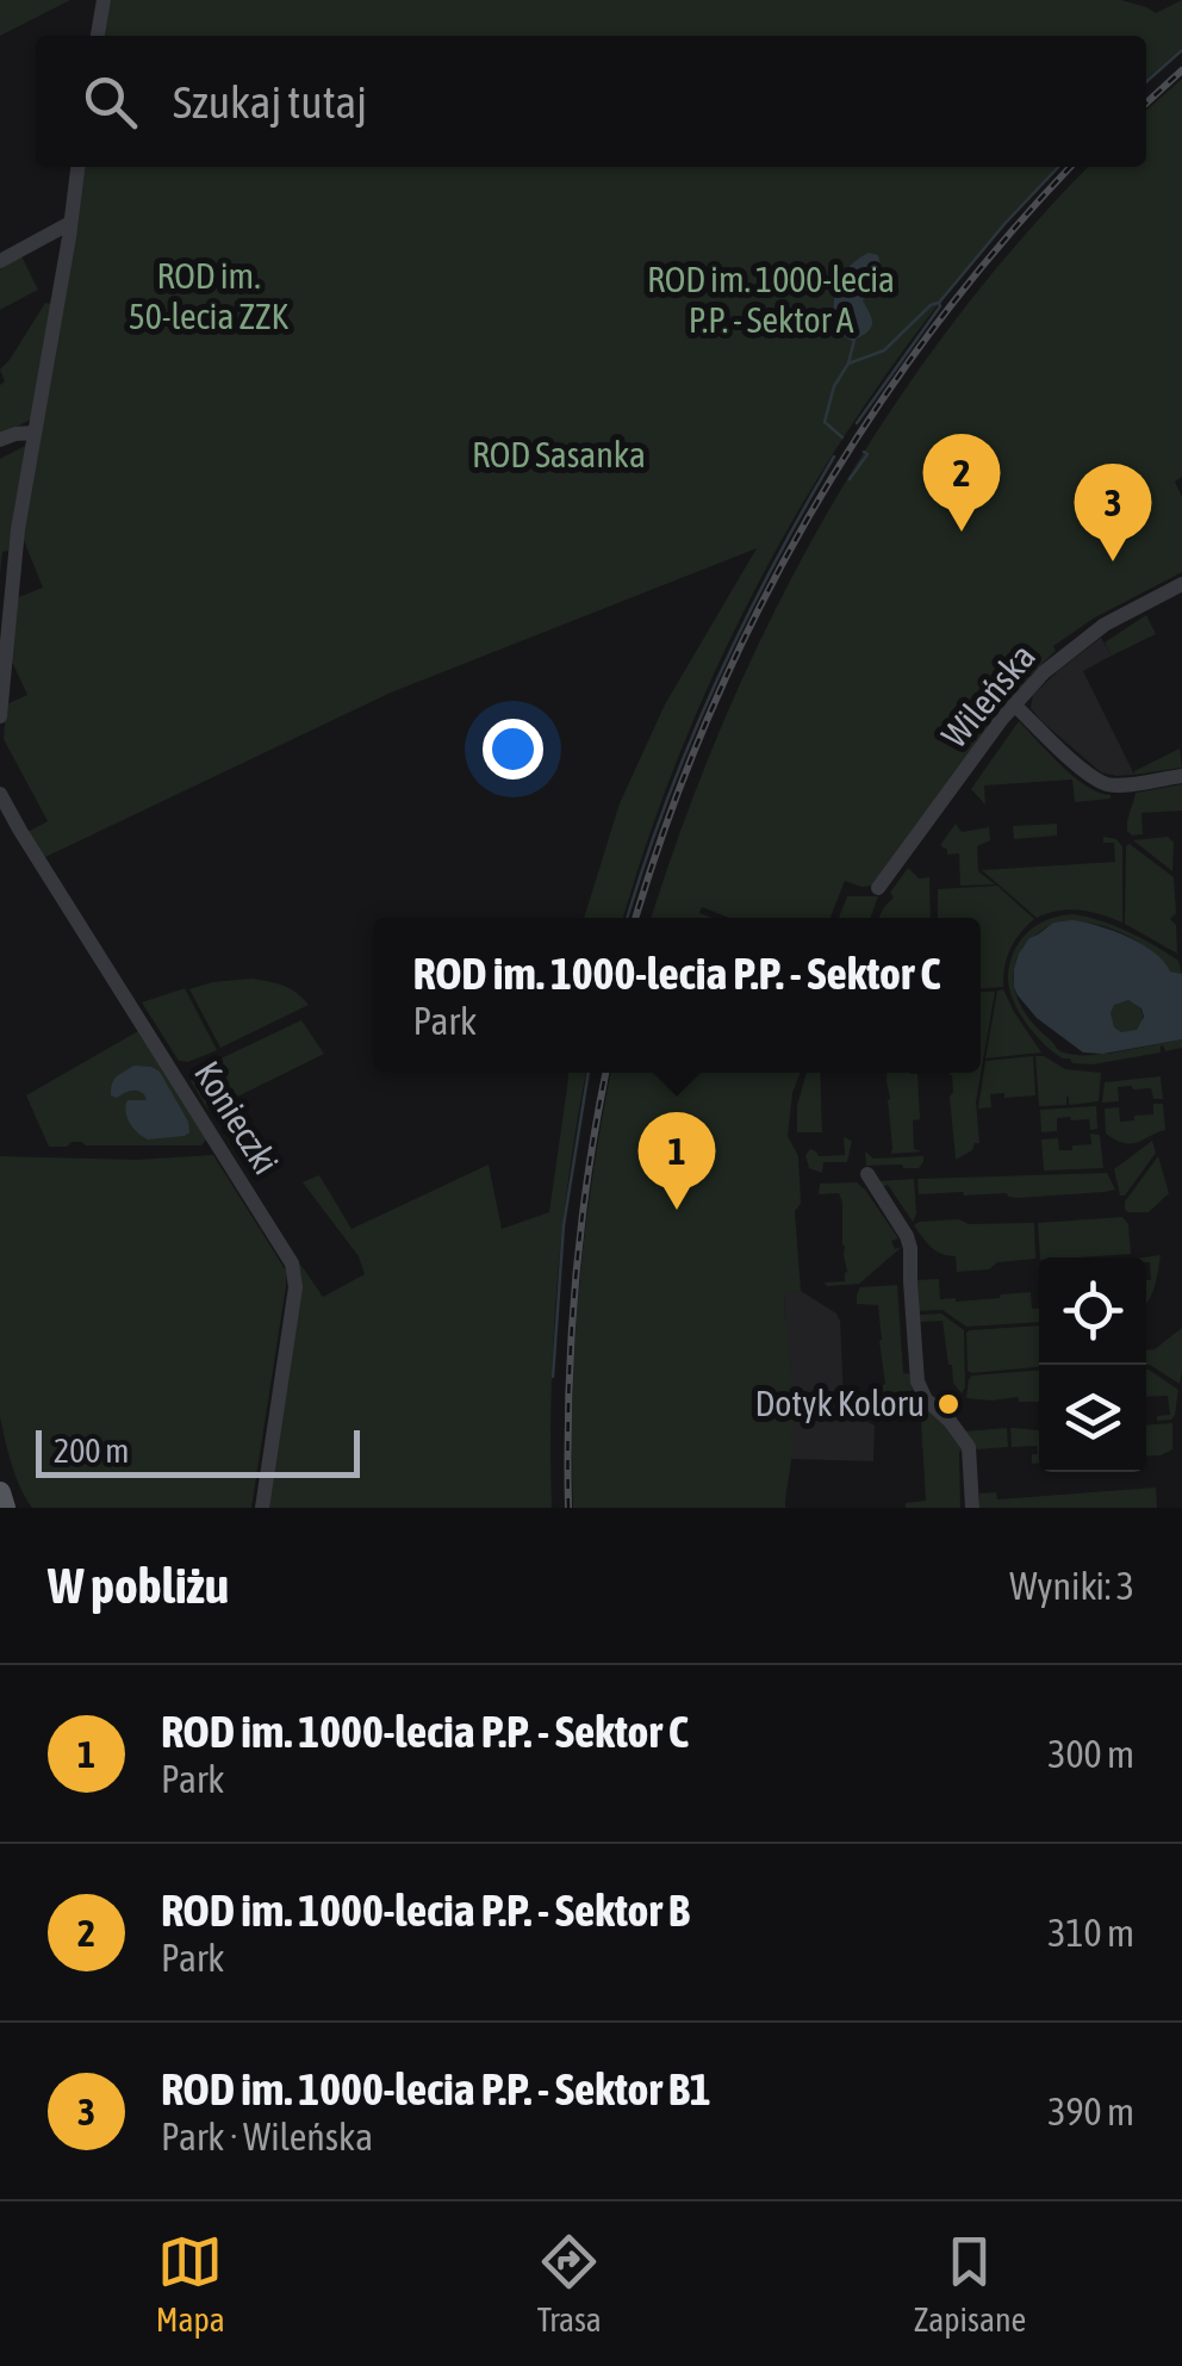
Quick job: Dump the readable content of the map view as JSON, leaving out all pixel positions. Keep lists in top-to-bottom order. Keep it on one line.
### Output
{"streets":{"street":["Wileńska","Konieczki"]},"parks":["ROD im. 50-lecia ZZK","ROD im. 1000-lecia P.P. - Sektor A","ROD Sasanka"],"places":["Dotyk Koloru"],"scale_bar":"200 m","page":{"search":"Szukaj tutaj","pins":["2","3","1"],"popup":["ROD im. 1000-lecia P.P. - Sektor C","Park"],"scale":"200 m","heading":["W pobliżu","Wyniki: 3"],"list":[{"mark":"1","name":"ROD im. 1000-lecia P.P. - Sektor C","note":"Park","value":"300 m"},{"mark":"2","name":"ROD im. 1000-lecia P.P. - Sektor B","note":"Park","value":"310 m"},{"mark":"3","name":"ROD im. 1000-lecia P.P. - Sektor B1","note":"Park · Wileńska","value":"390 m"}],"nav":["Mapa","Trasa","Zapisane"]}}
